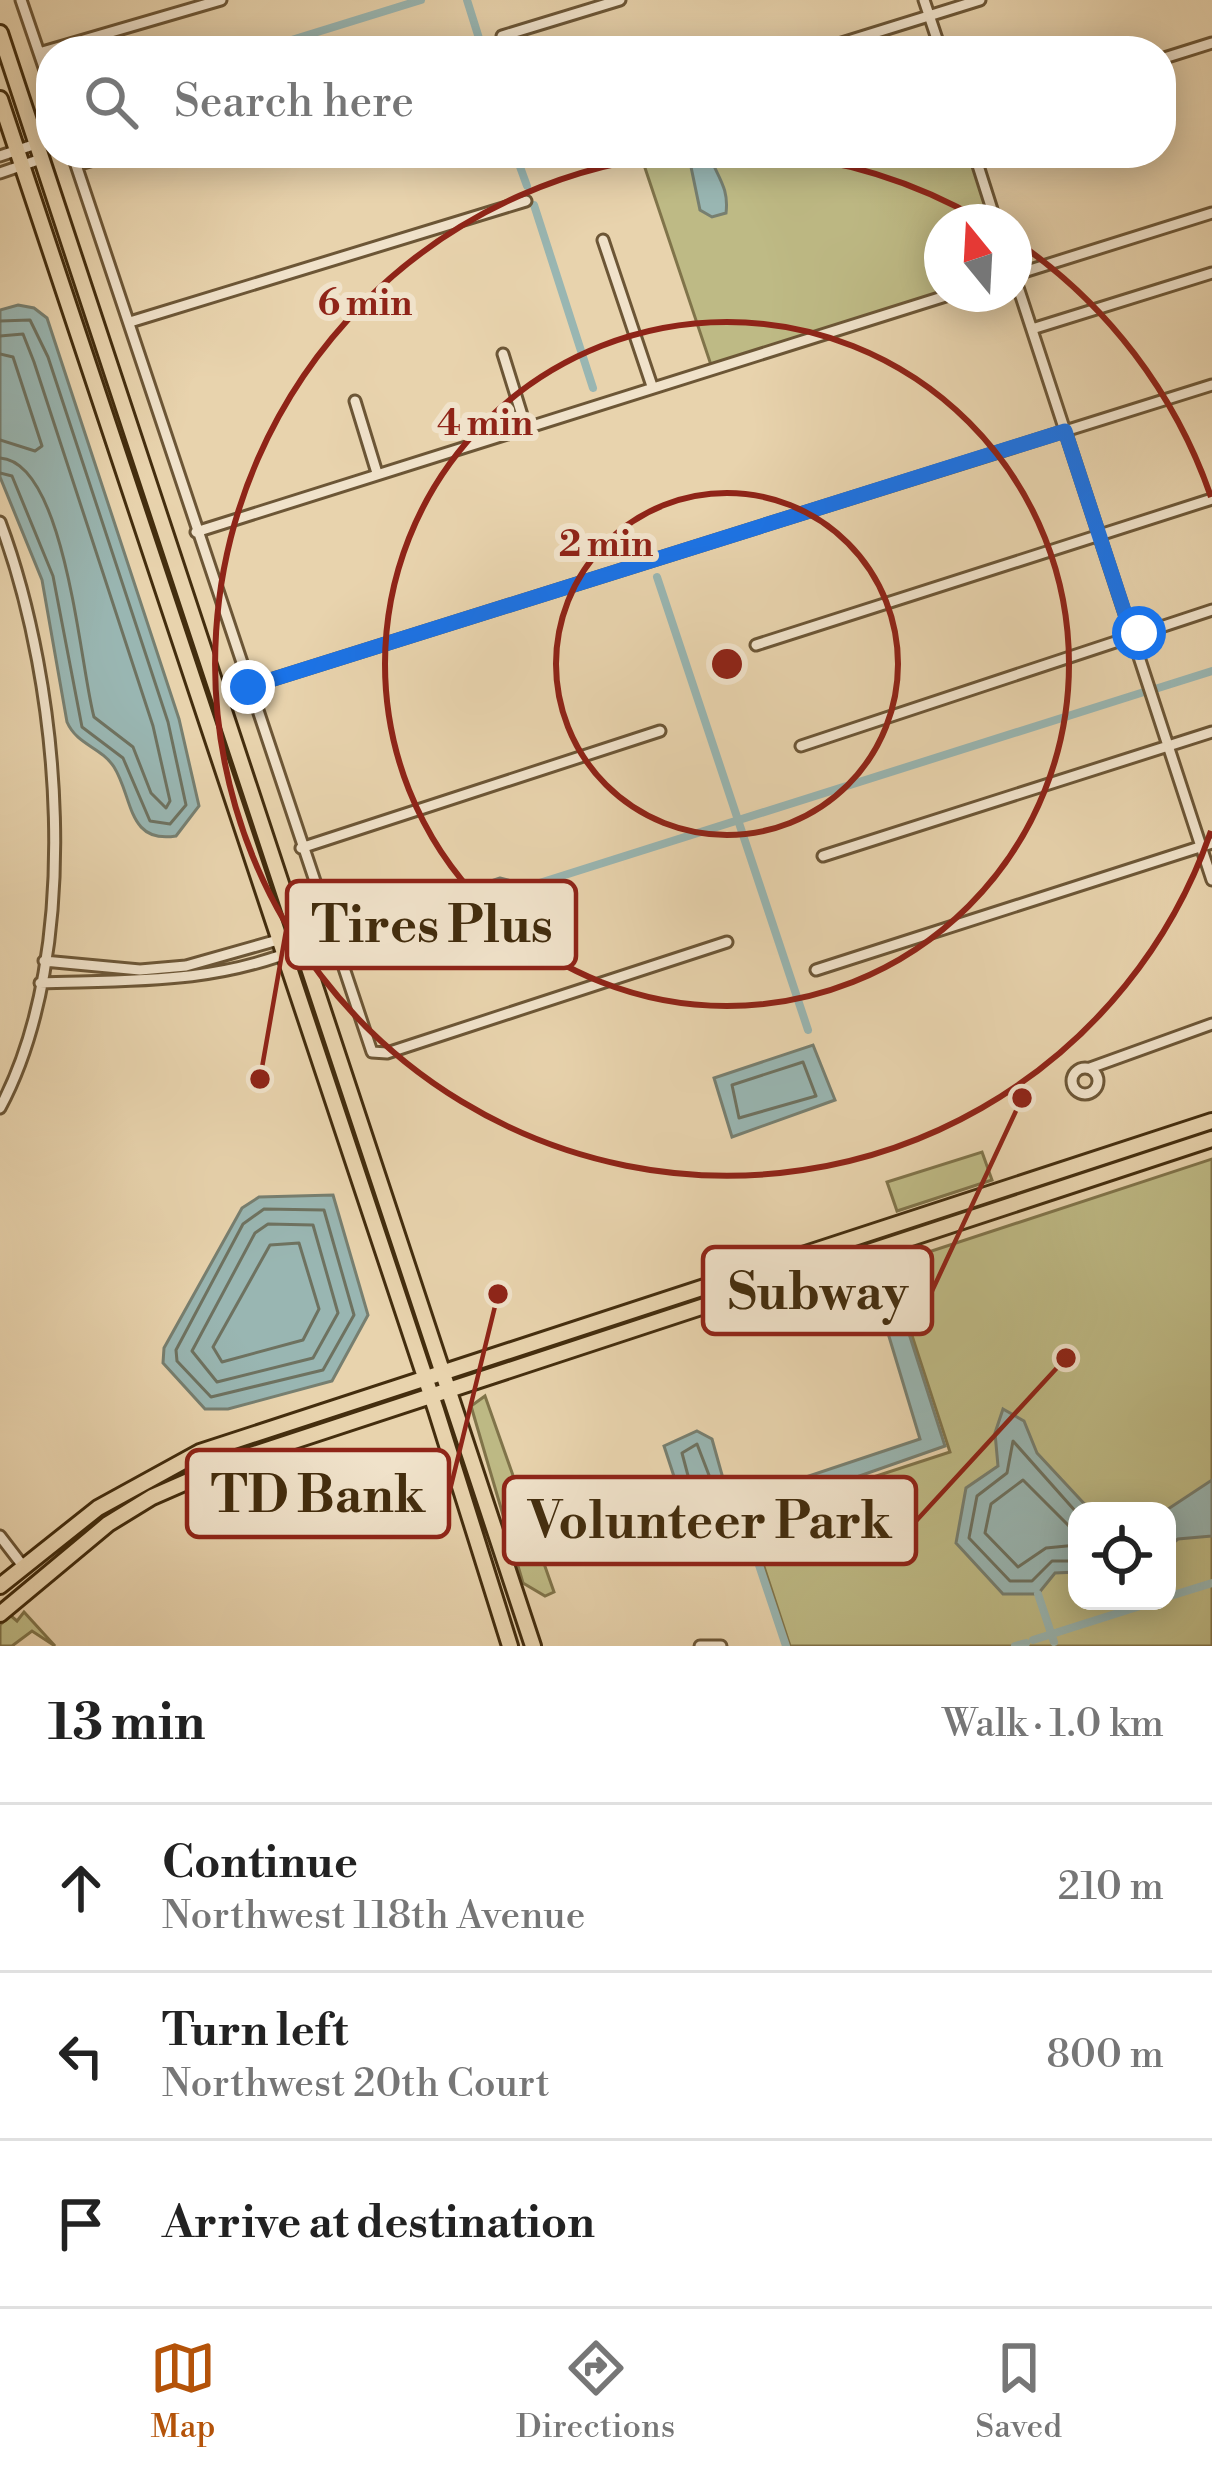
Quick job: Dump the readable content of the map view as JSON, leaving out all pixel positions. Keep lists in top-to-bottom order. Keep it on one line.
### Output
{"places":["Tires Plus","Subway","TD Bank","Volunteer Park"],"north":"top","page":{"search":"Search here","heading":["13 min","Walk · 1.0 km"],"list":[["Continue","Northwest 118th Avenue","210 m"],["Turn left","Northwest 20th Court","800 m"],"Arrive at destination"],"nav":["Map","Directions","Saved"]},"rings":["6 min","4 min","2 min"]}
